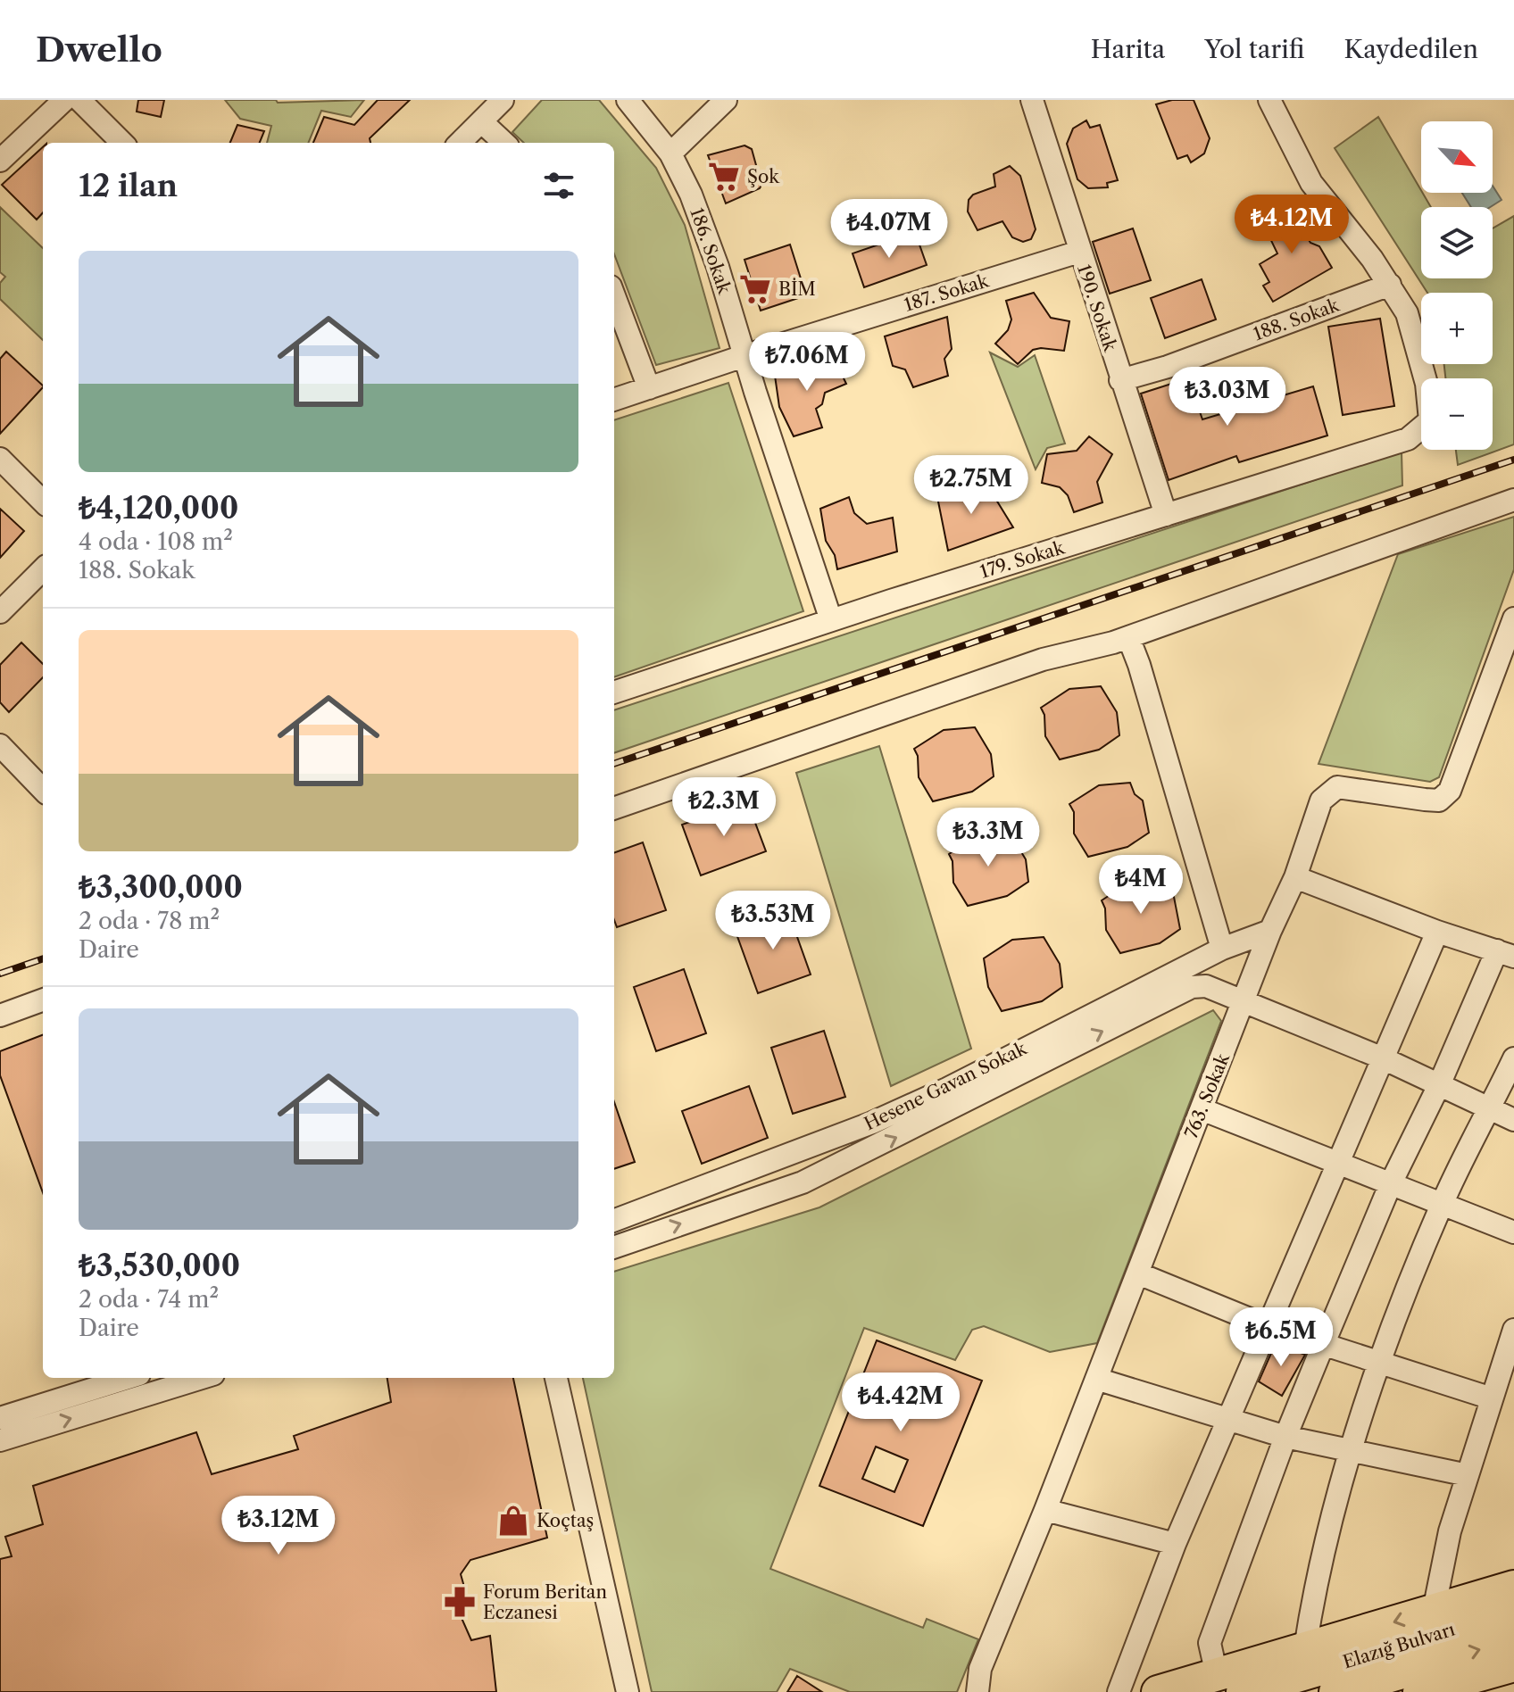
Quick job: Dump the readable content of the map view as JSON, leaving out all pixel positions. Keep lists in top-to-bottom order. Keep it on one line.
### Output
{"streets":{"highway":["Elazığ Bulvarı"],"street":["186. Sokak","187. Sokak","190. Sokak","188. Sokak","179. Sokak","Hesene Gavan Sokak","763. Sokak"]},"crossings":[["186. Sokak","187. Sokak"],["186. Sokak","179. Sokak"],["187. Sokak","190. Sokak"],["190. Sokak","188. Sokak"],["190. Sokak","179. Sokak"],["188. Sokak","179. Sokak"],["Hesene Gavan Sokak","763. Sokak"]],"places":{"supermarket":["Şok","BİM"],"shop":["Koçtaş"],"pharmacy":["Forum Beritan Eczanesi"]},"north":"bottom right","page":{"header":"Dwello","nav":["Harita","Yol tarifi","Kaydedilen"],"map_buttons":["+","−"],"heading":"12 ilan","price":["₺4.12M","₺4.07M","₺7.06M","₺3.03M","₺2.75M","₺2.3M","₺3.3M","₺4M","₺3.53M","₺6.5M","₺4.42M","₺3.12M"],"list":[{"name":"₺4,120,000","note":"4 oda · 108 m² · 188. Sokak"},{"name":"₺3,300,000","note":"2 oda · 78 m² · Daire"},{"name":"₺3,530,000","note":"2 oda · 74 m² · Daire"}]}}
